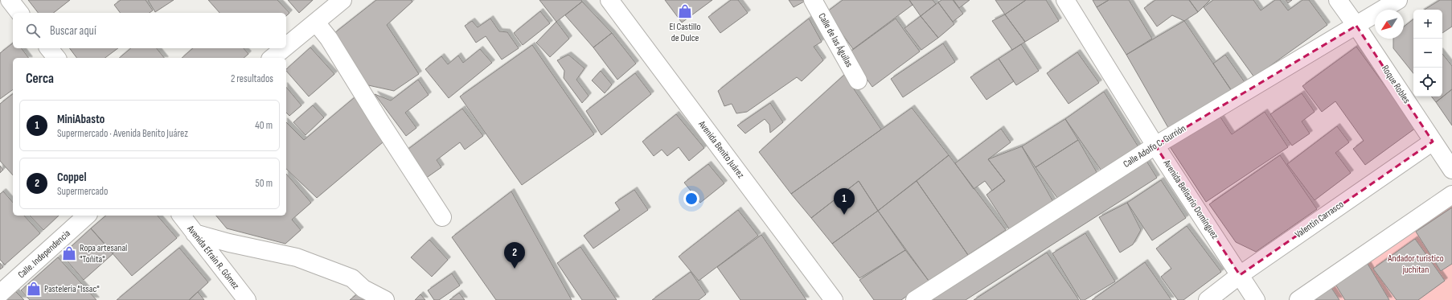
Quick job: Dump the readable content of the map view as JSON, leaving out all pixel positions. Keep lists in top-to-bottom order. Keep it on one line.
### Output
{"streets":{"street":["Calle de las Águilas","Roque Robles","Calle Adolfo C. Gurrión","Avenida Benito Juárez","Avenida Belisario Domínguez","Valentín Carrasco","Calle. Independencia","Avenida Efraín R. Gómez"]},"crossings":[["Roque Robles","Calle Adolfo C. Gurrión"],["Roque Robles","Valentín Carrasco"],["Calle Adolfo C. Gurrión","Avenida Belisario Domínguez"],["Avenida Belisario Domínguez","Valentín Carrasco"]],"parks":["Andador turistico juchitan"],"places":{"shop":["El Castillo de Dulce","Ropa artesanal \"Toñita\"","Pasteleria \"Issac\""]},"north":"bottom left","page":{"map_buttons":["+","−"],"search":"Buscar aquí","heading":["Cerca","2 resultados"],"list":[{"mark":"1","name":"MiniAbasto","note":"Supermercado · Avenida Benito Juárez","value":"40 m"},{"mark":"2","name":"Coppel","note":"Supermercado","value":"50 m"}],"pins":["1","2"]}}
